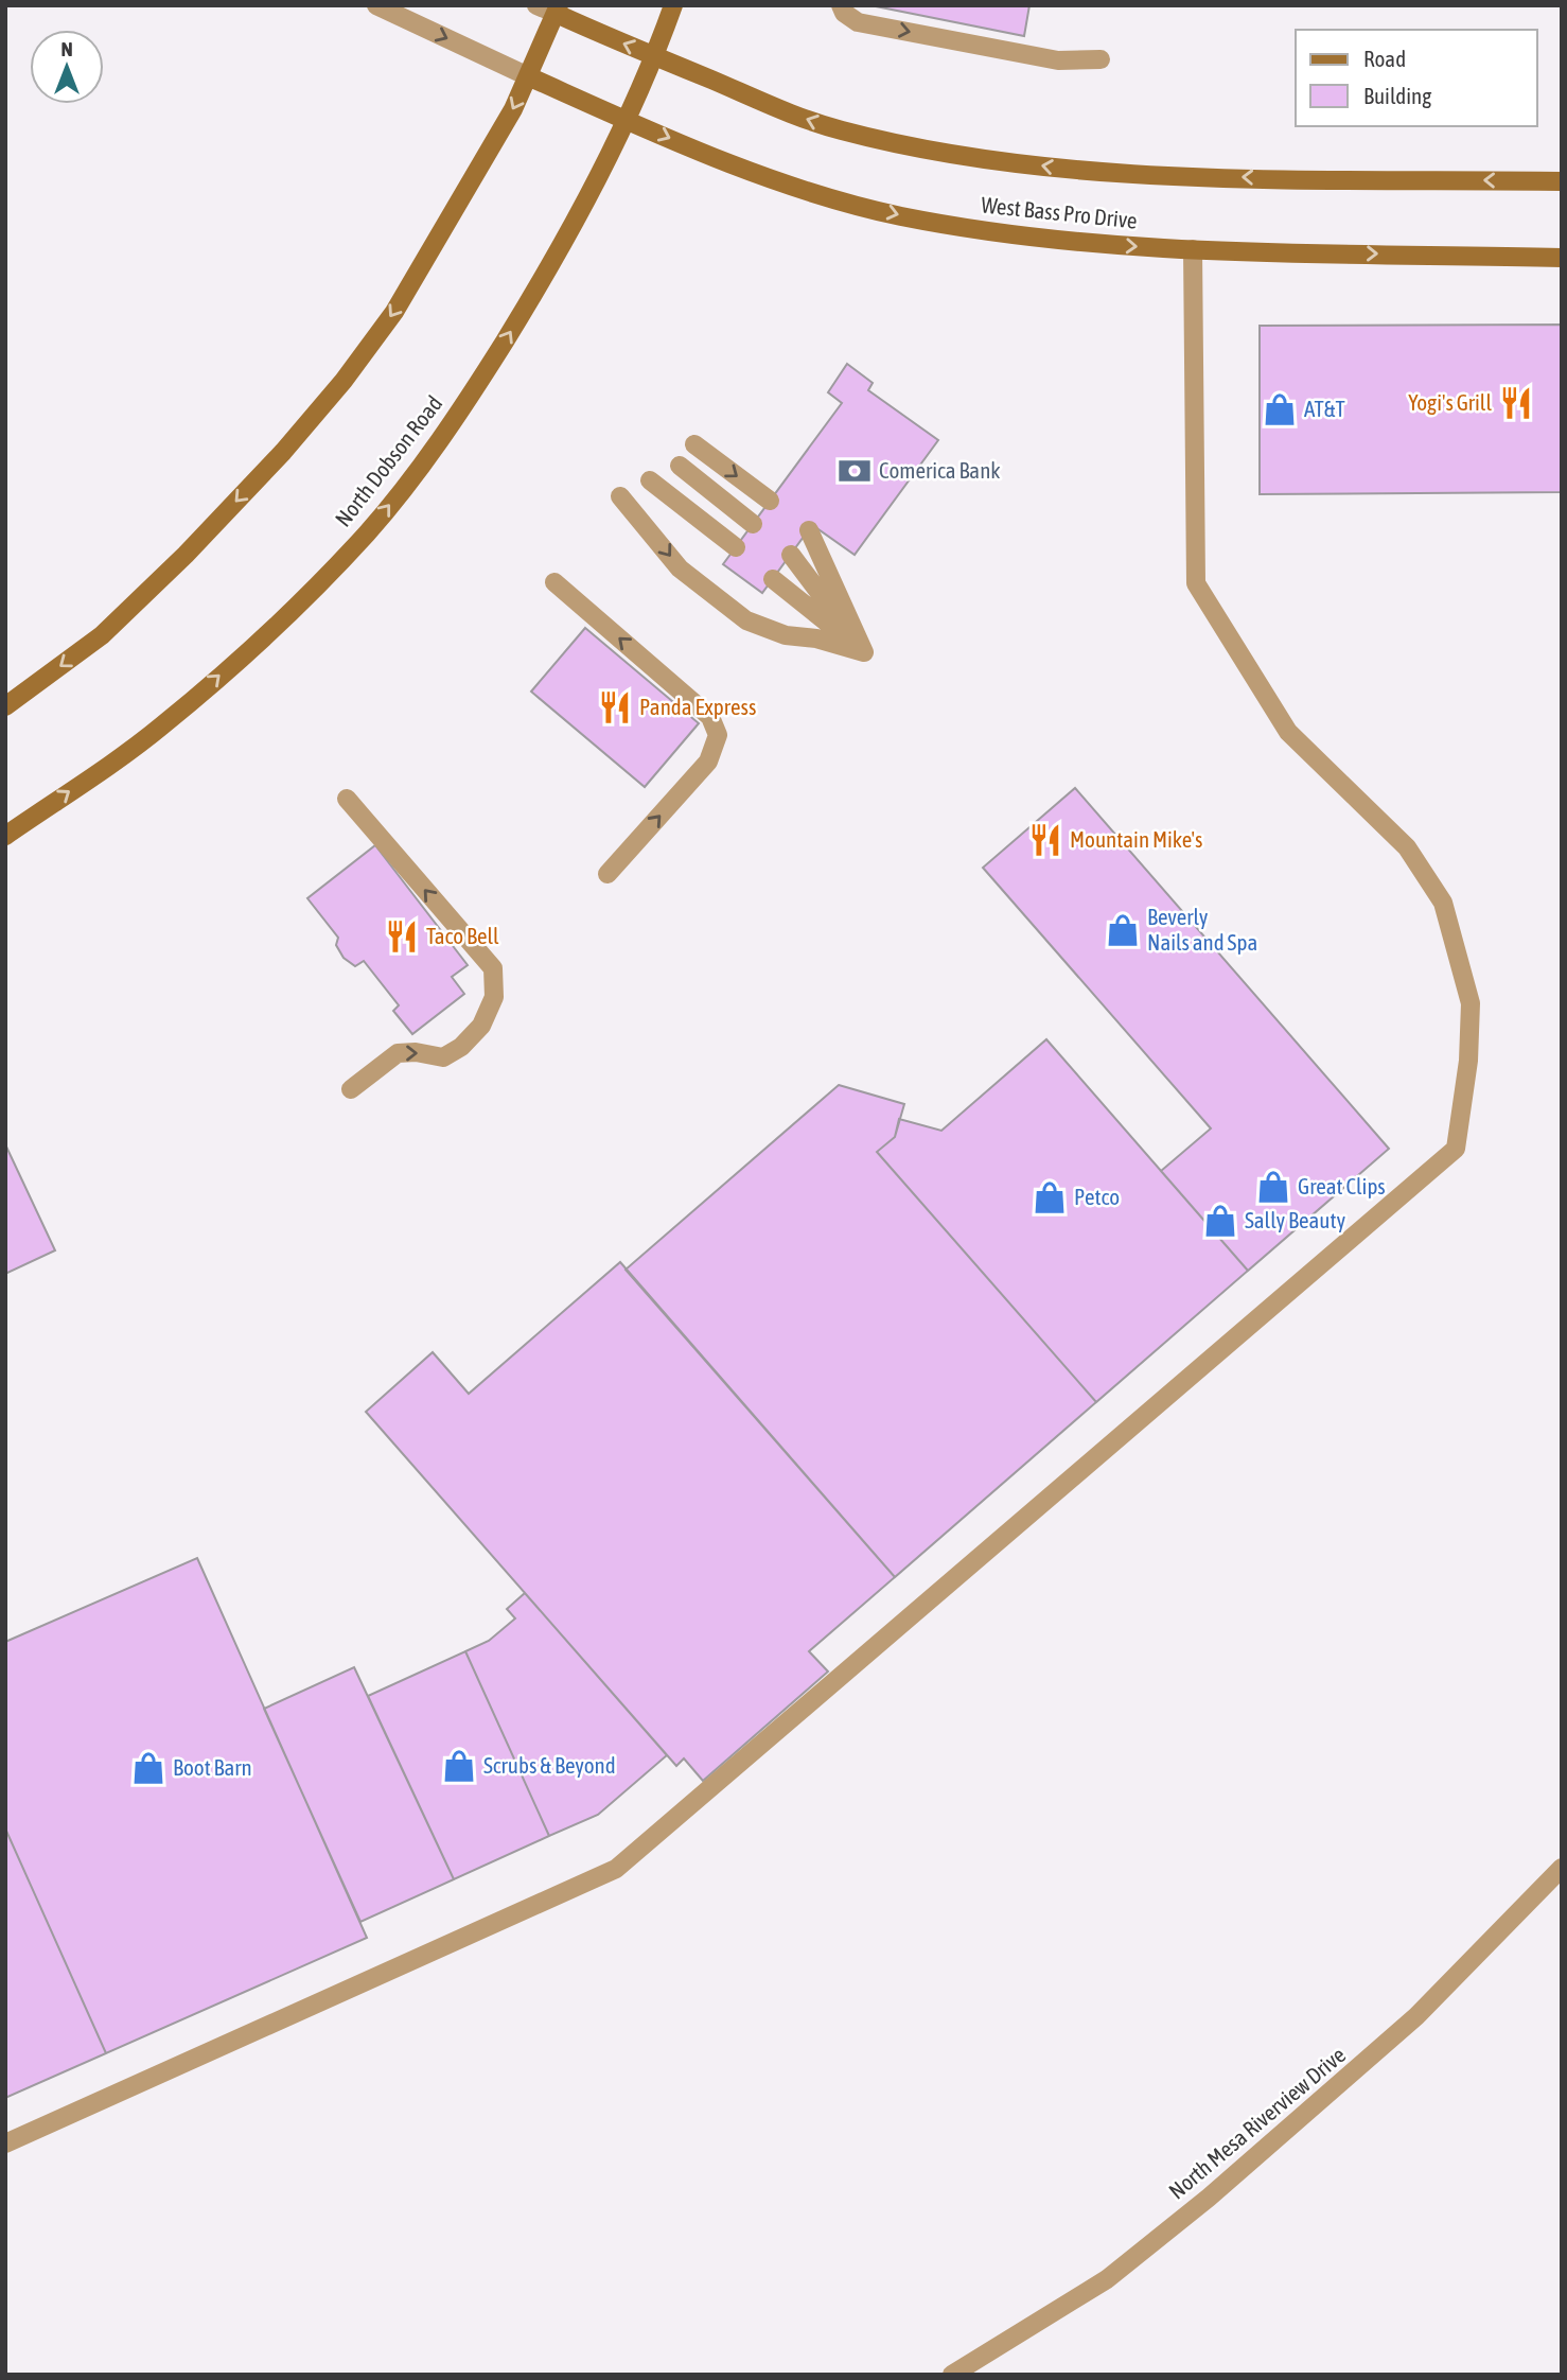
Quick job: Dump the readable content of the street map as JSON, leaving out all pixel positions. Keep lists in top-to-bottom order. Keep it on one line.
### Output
{"streets":{"street":["West Bass Pro Drive","North Dobson Road","North Mesa Riverview Drive"]},"crossings":[["West Bass Pro Drive","North Dobson Road"]],"places":{"restaurant":["Yogi's Grill","Panda Express","Mountain Mike's","Taco Bell"],"shop":["AT&T","Beverly Nails and Spa","Great Clips","Petco","Sally Beauty","Scrubs & Beyond","Boot Barn"],"bank":["Comerica Bank"]},"legend":["Road","Building"],"north":"top"}
